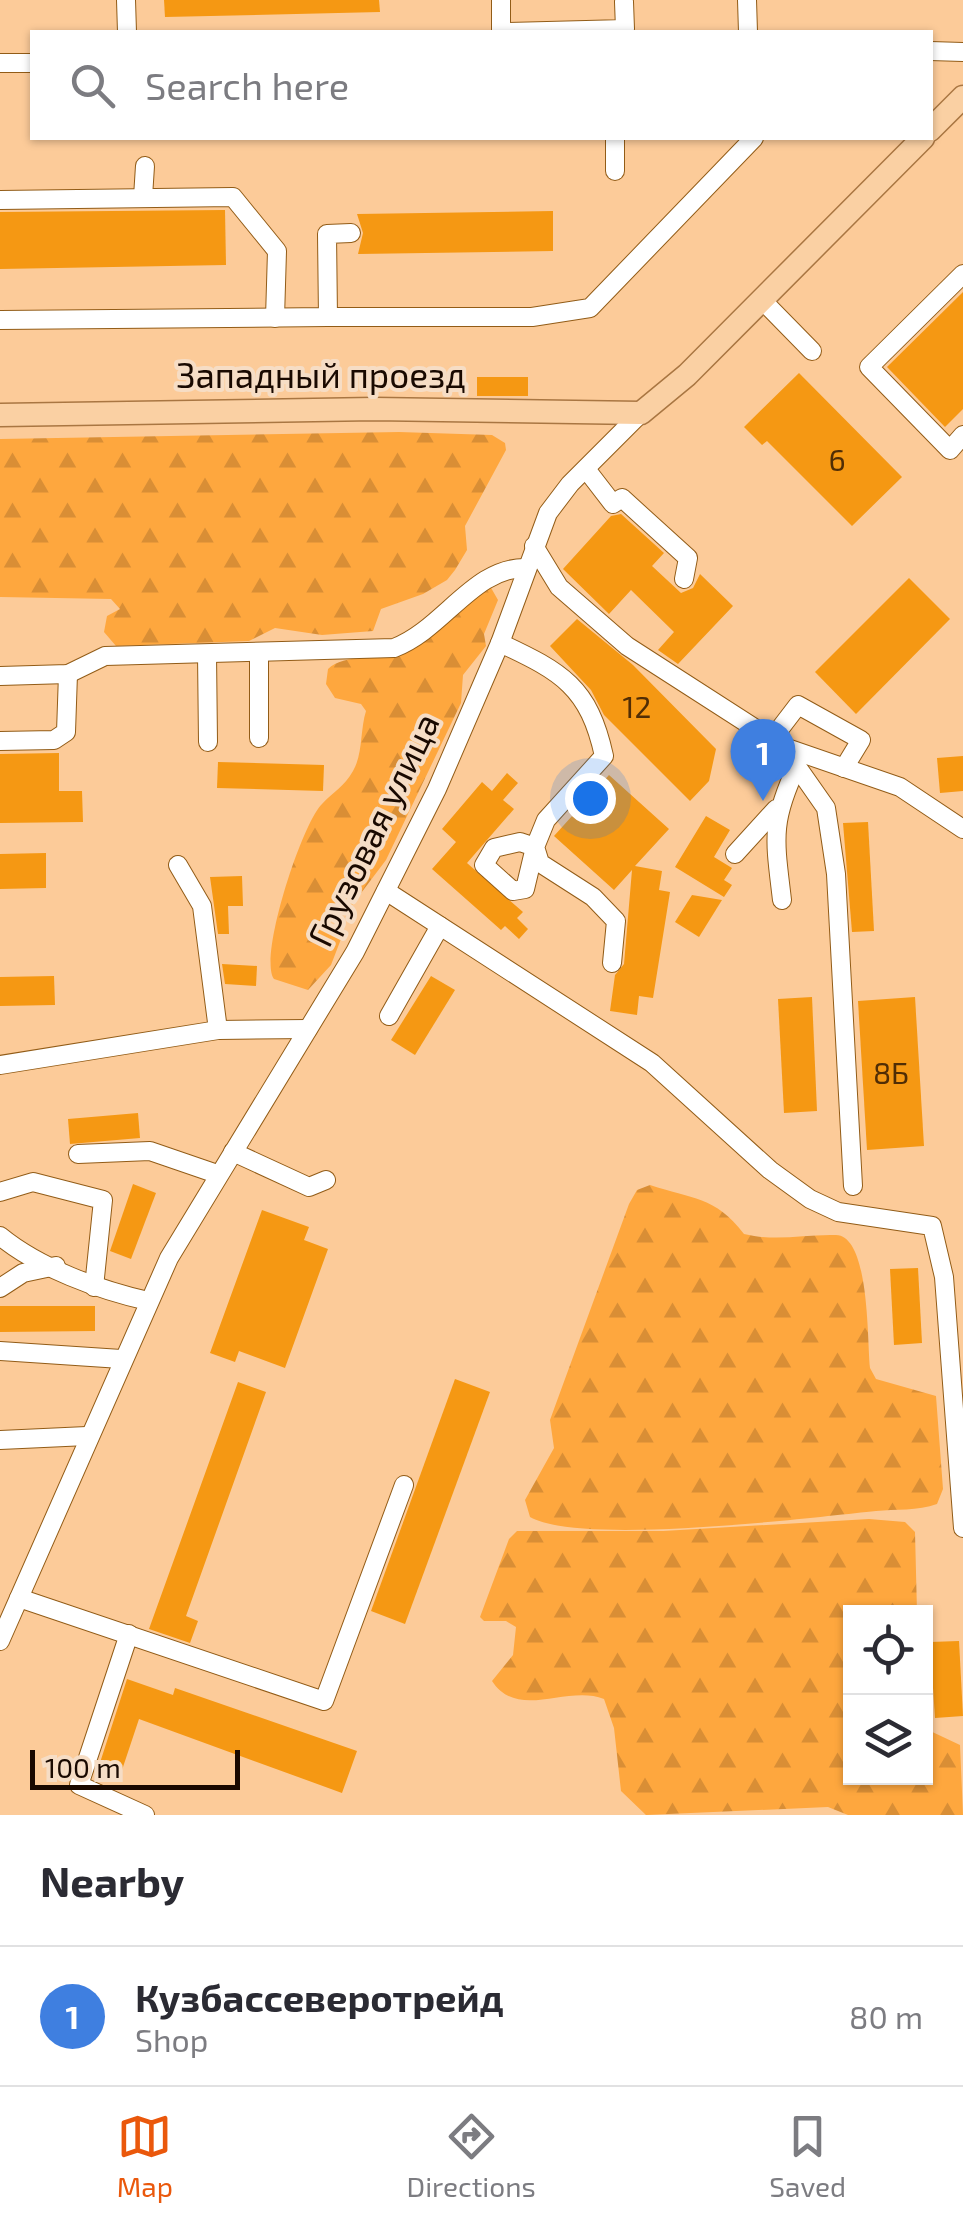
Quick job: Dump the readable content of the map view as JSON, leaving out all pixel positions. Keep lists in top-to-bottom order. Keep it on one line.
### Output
{"streets":{"main road":["Западный проезд","Грузовая улица"]},"crossings":[["Западный проезд","Грузовая улица"]],"house_numbers":["6","12","8Б"],"scale_bar":"100 m","page":{"search":"Search here","pins":"1","scale":"100 m","heading":"Nearby","list":[{"mark":"1","name":"Кузбассеверотрейд","note":"Shop","value":"80 m"}],"nav":["Map","Directions","Saved"]}}
